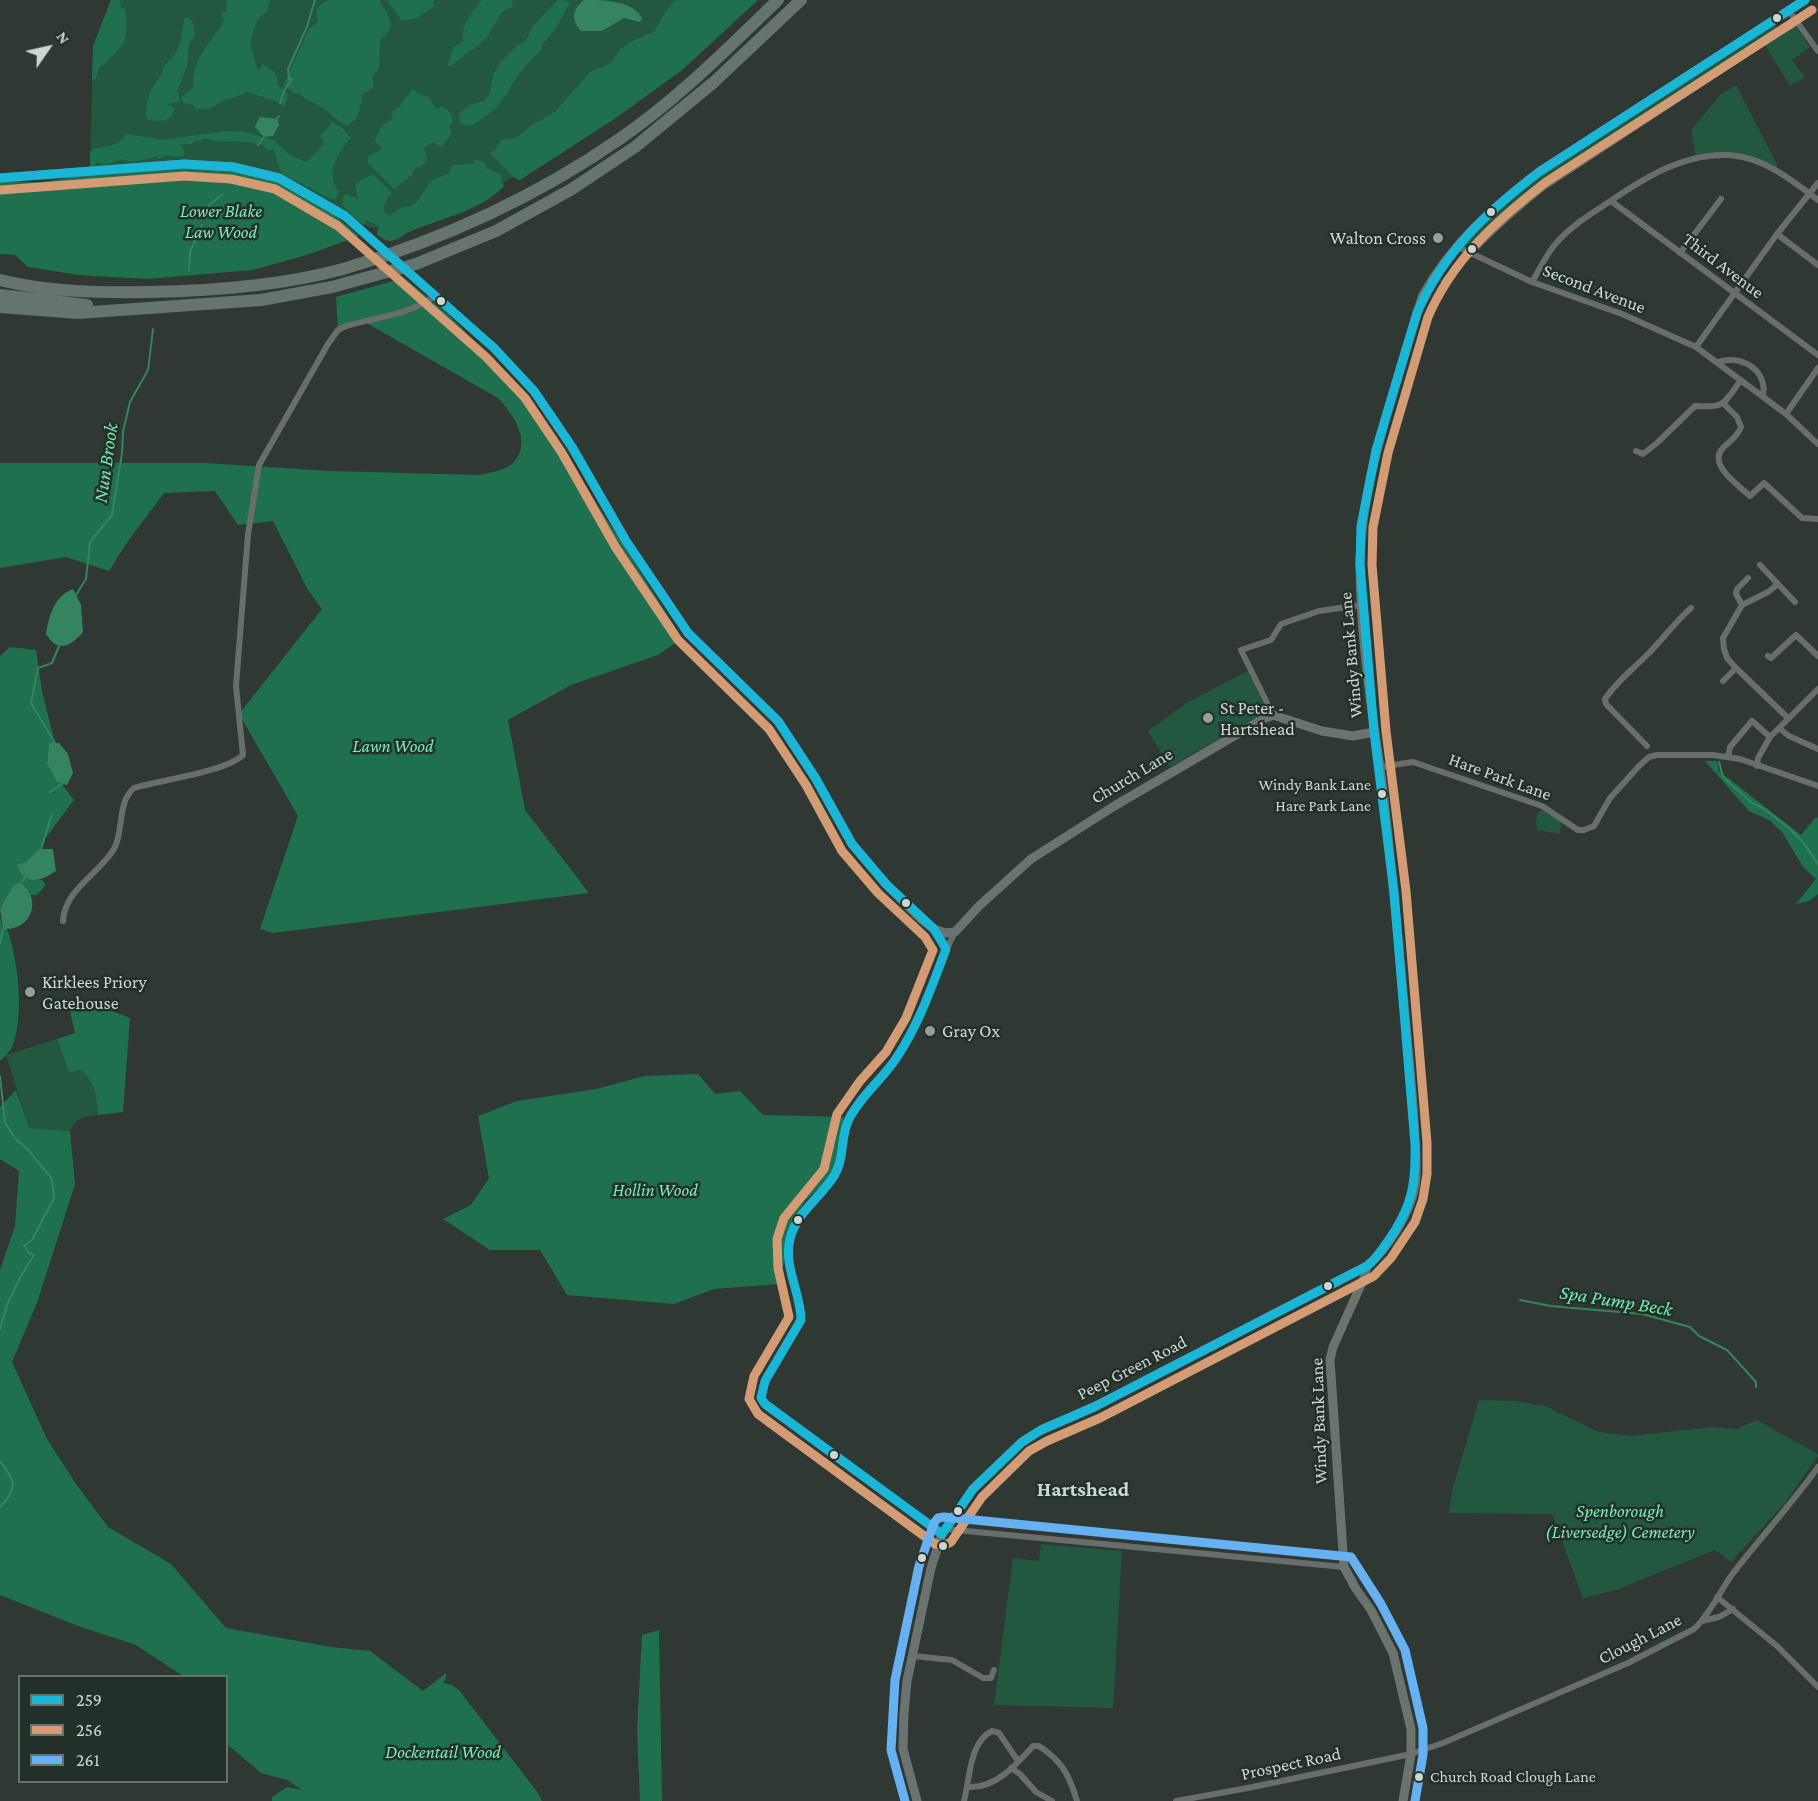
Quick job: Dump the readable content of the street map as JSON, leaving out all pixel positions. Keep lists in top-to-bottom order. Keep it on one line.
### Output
{"streets":{"street":["Third Avenue","Second Avenue","Windy Bank Lane","Church Lane","Hare Park Lane","Peep Green Road","Clough Lane","Prospect Road"]},"crossings":[["Second Avenue","Windy Bank Lane"],["Windy Bank Lane","Hare Park Lane"],["Windy Bank Lane","Peep Green Road"],["Windy Bank Lane","Clough Lane"],["Windy Bank Lane","Prospect Road"],["Clough Lane","Prospect Road"]],"districts":["Hartshead"],"water":["Nun Brook","Spa Pump Beck"],"parks":["Lower Blake Law Wood","Lawn Wood","Hollin Wood","Spenborough (Liversedge) Cemetery","Dockentail Wood"],"places":["Walton Cross","St Peter - Hartshead","Windy Bank Lane Hare Park Lane","Kirklees Priory Gatehouse","Gray Ox","Church Road Clough Lane"],"lines":["transit line 259","transit line 256","transit line 261"],"legend":["259","256","261"],"north":"top right"}
